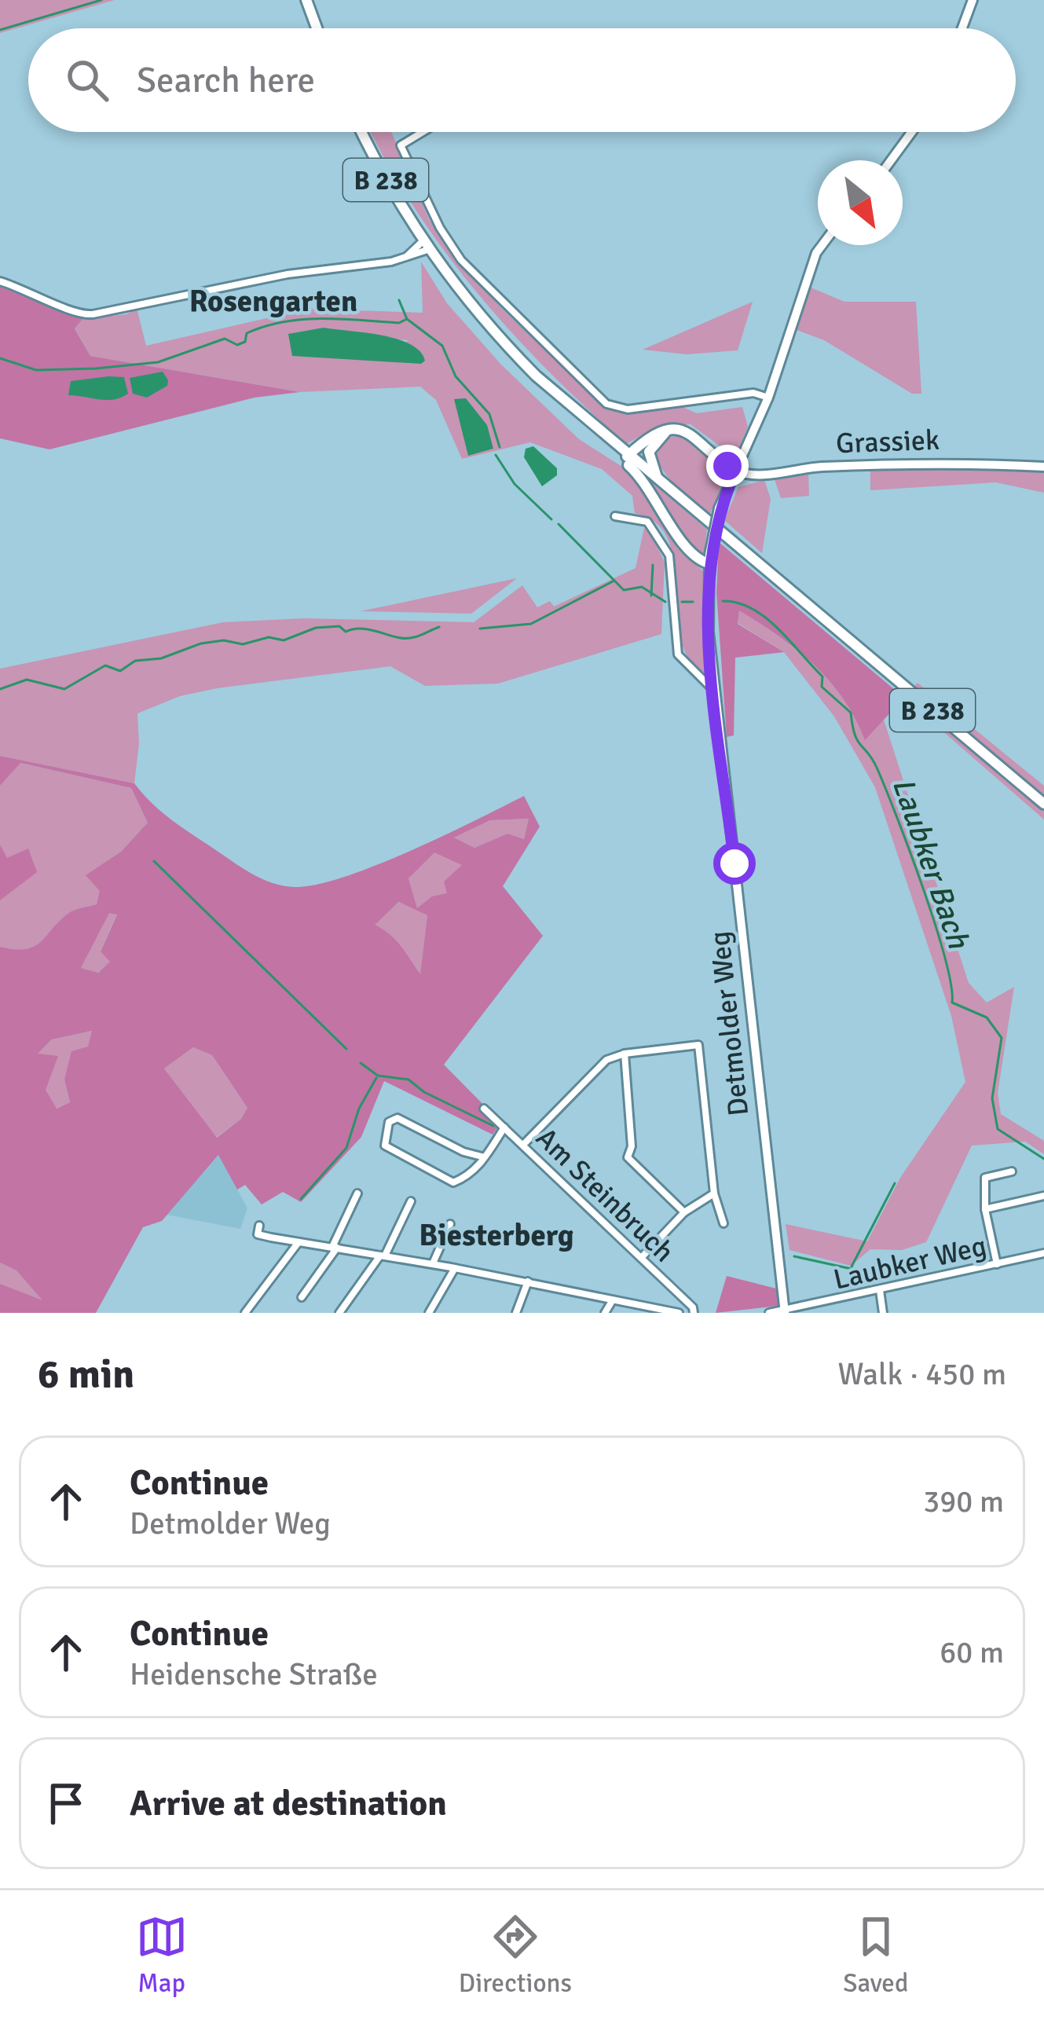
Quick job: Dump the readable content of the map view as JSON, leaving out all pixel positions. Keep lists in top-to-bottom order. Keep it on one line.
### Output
{"streets":{"main road":["B 238"],"street":["Grassiek","Detmolder Weg","Am Steinbruch","Laubker Weg"]},"crossings":[["B 238","Detmolder Weg"],["Grassiek","Detmolder Weg"],["Detmolder Weg","Laubker Weg"]],"districts":["Rosengarten","Biesterberg"],"water":["Laubker Bach"],"north":"bottom right","page":{"search":"Search here","heading":["6 min","Walk · 450 m"],"list":[["Continue","Detmolder Weg","390 m"],["Continue","Heidensche Straße","60 m"],"Arrive at destination"],"nav":["Map","Directions","Saved"]}}
